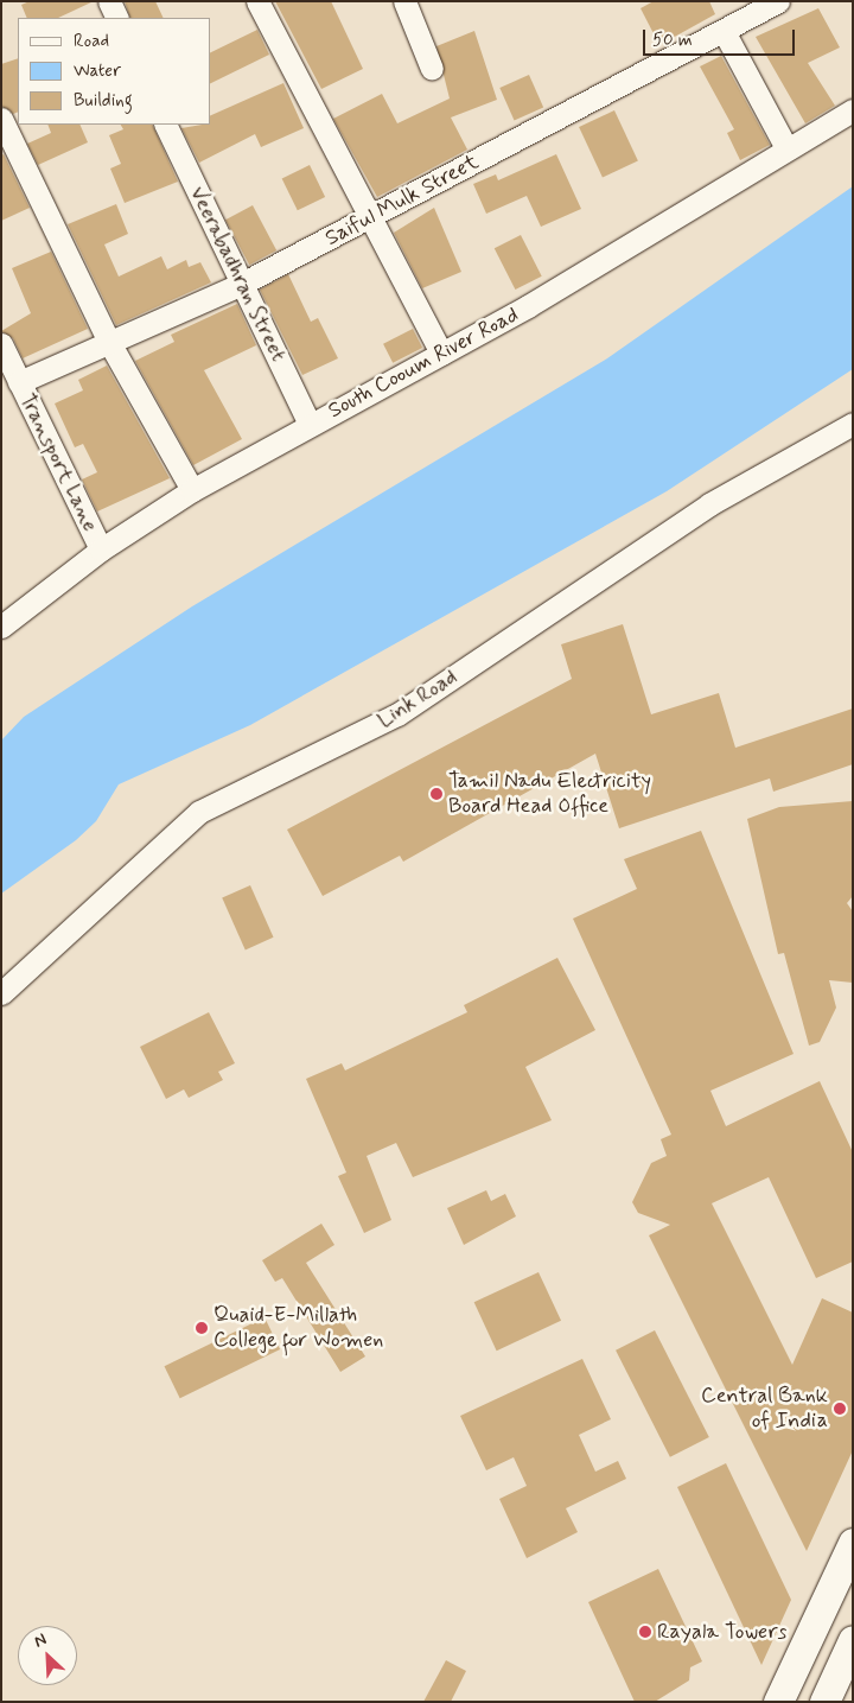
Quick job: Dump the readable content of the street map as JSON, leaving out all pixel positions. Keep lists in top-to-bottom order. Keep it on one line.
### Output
{"streets":{"street":["Saiful Mulk Street","Veerabadhran Street","South Cooum River Road","Transport Lane","Link Road"]},"crossings":[["Saiful Mulk Street","Veerabadhran Street"],["Saiful Mulk Street","Transport Lane"],["Veerabadhran Street","South Cooum River Road"],["South Cooum River Road","Transport Lane"]],"places":["Tamil Nadu Electricity Board Head Office","Quaid-E-Millath College for Women","Central Bank of India","Rayala Towers"],"legend":["Road","Water","Building"],"scale_bar":"50 m","north":"top left"}
